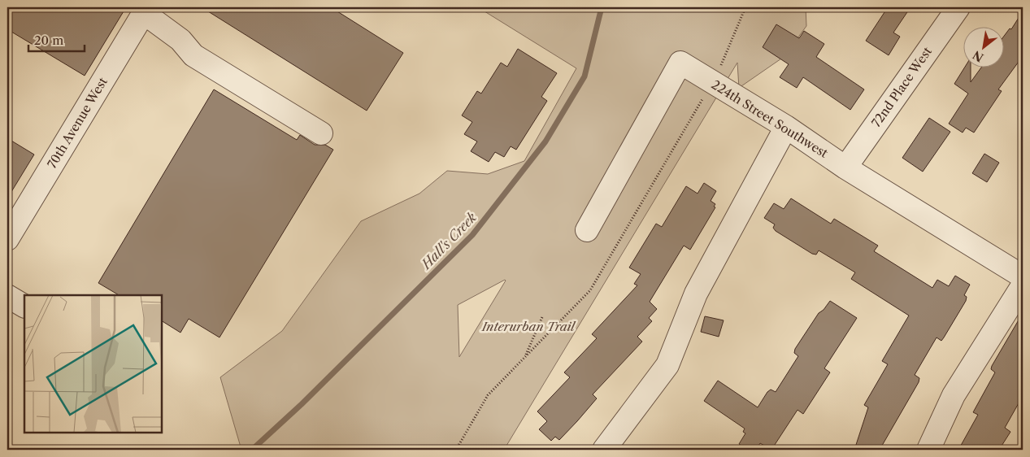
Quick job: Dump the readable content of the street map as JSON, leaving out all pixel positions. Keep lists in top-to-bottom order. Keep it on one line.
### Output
{"streets":{"street":["72nd Place West","224th Street Southwest","70th Avenue West"]},"crossings":[["72nd Place West","224th Street Southwest"]],"water":["Hall's Creek"],"parks":["Interurban Trail"],"scale_bar":"20 m","north":"bottom left"}
